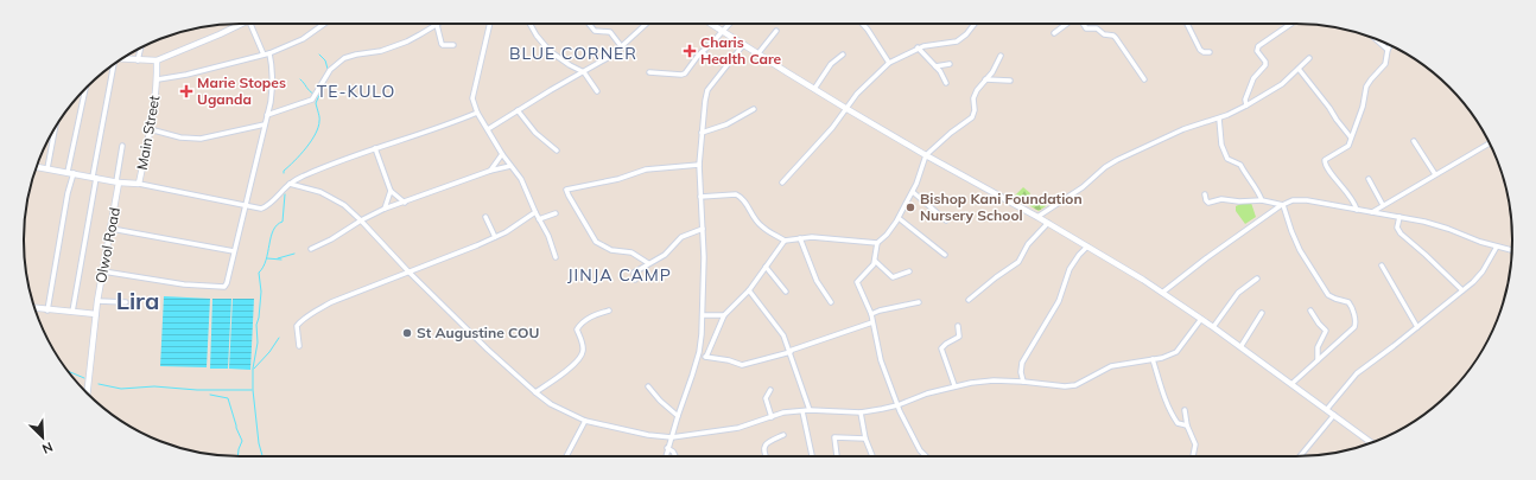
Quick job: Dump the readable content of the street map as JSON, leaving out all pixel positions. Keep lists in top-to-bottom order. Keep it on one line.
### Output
{"streets":{"street":["Main Street","Olwol Road"]},"crossings":[["Main Street","Olwol Road"]],"districts":["BLUE CORNER","TE-KULO","JINJA CAMP","Lira"],"places":{"health":["Charis Health Care","Marie Stopes Uganda"],"other":["Bishop Kani Foundation Nursery School","St Augustine COU"]},"north":"bottom right"}
